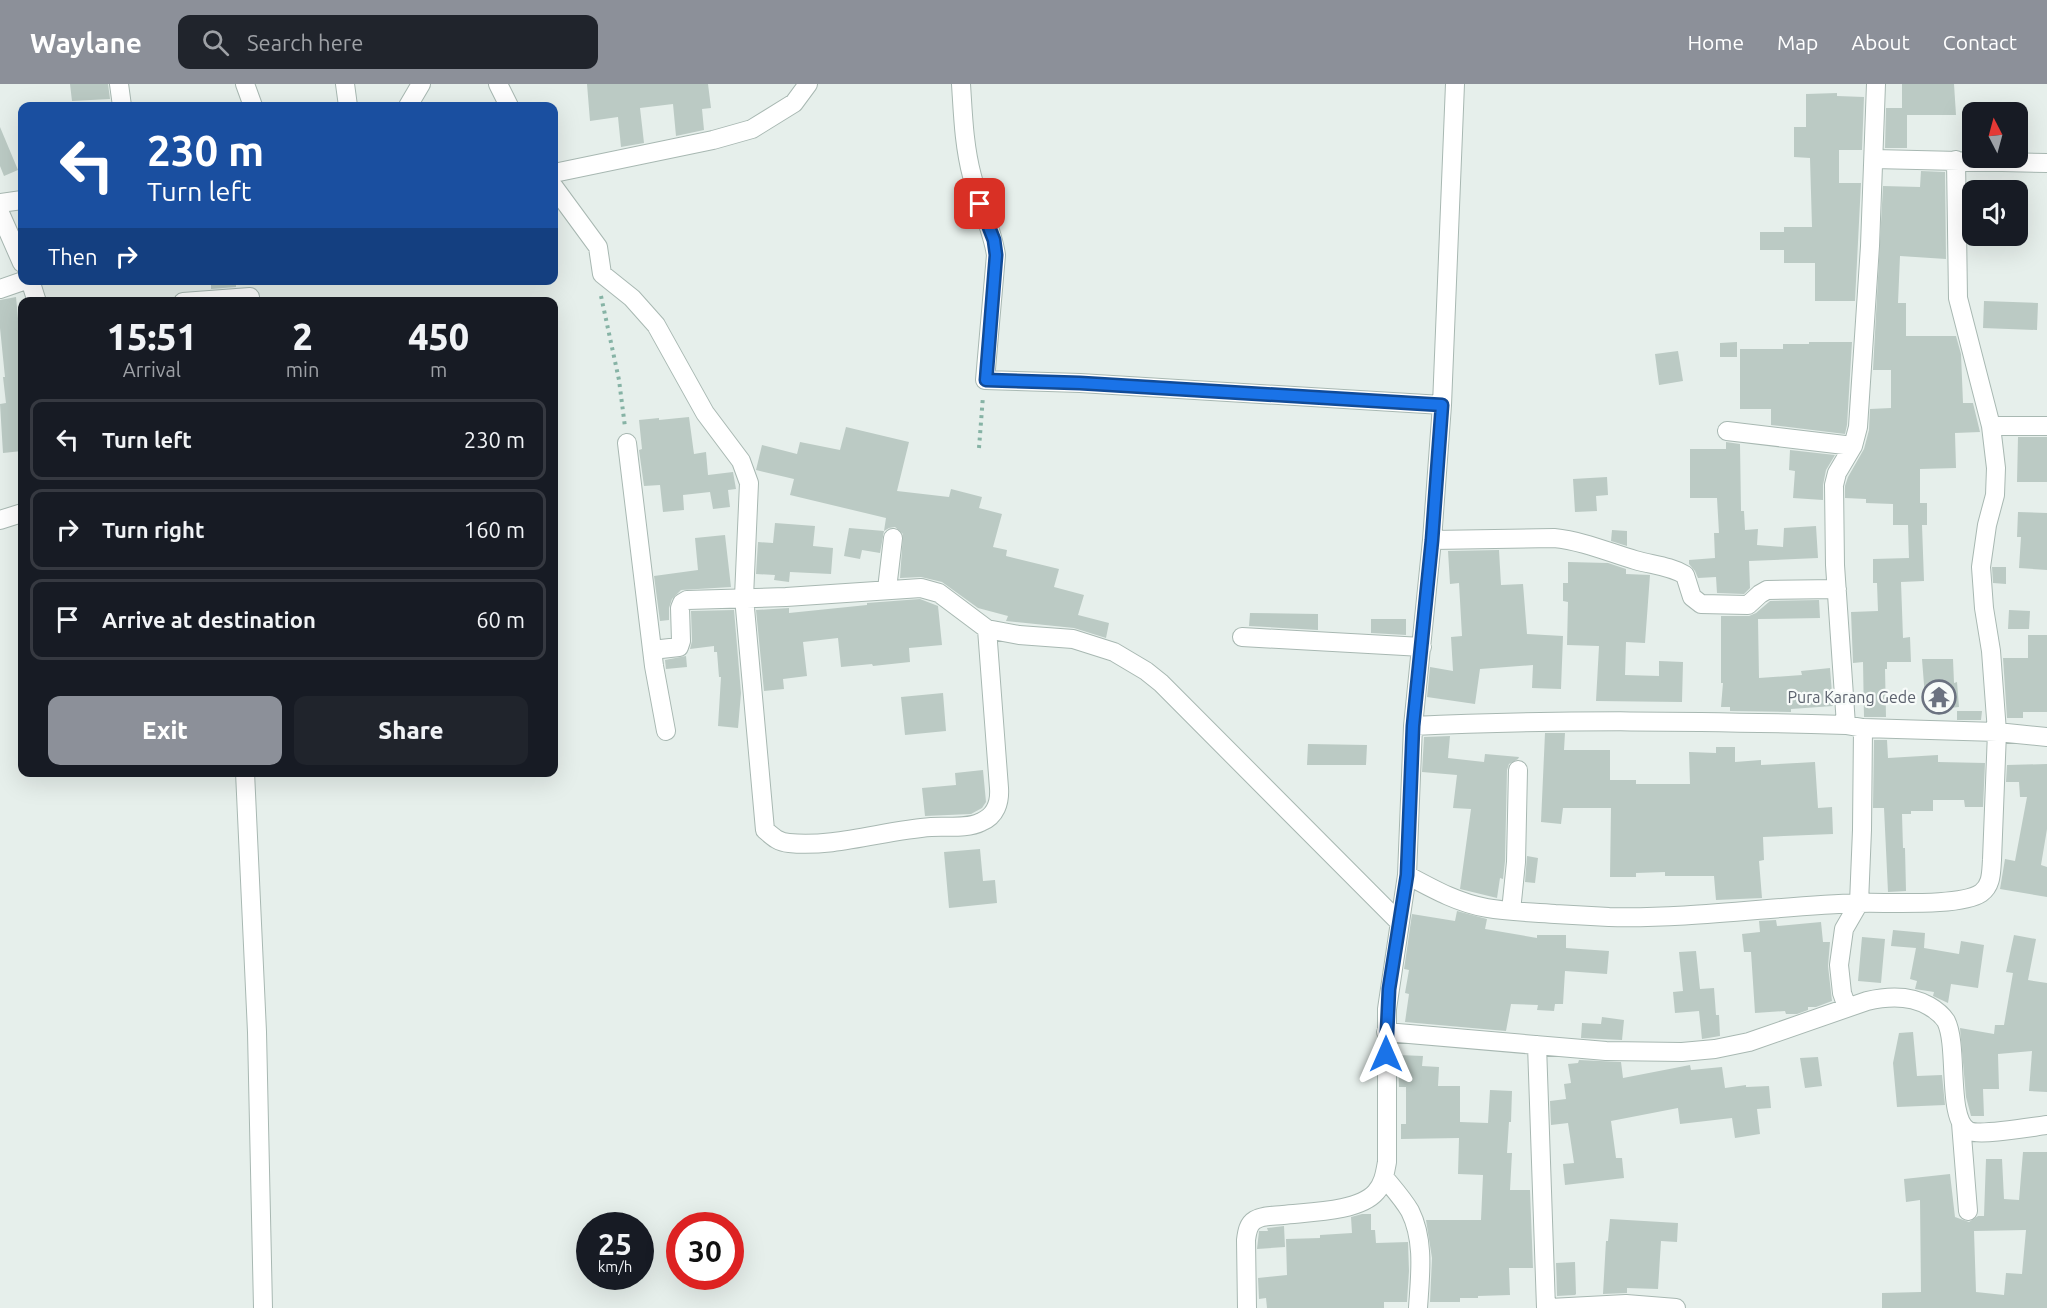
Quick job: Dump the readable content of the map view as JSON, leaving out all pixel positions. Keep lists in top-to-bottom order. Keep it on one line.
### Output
{"places":{"temple":["Pura Karang Gede"]},"north":"top","page":{"header":"Waylane","search":"Search here","nav":["Home","Map","About","Contact"],"turn":["230 m","Turn left"],"then":"Then","eta":["15:51","Arrival","2","min","450","m"],"list":[{"name":"Turn left","value":"230 m"},{"name":"Turn right","value":"160 m"},{"name":"Arrive at destination","value":"60 m"}],"buttons":["Exit","Share"],"speed":"25 km/h","limit":"30"}}
